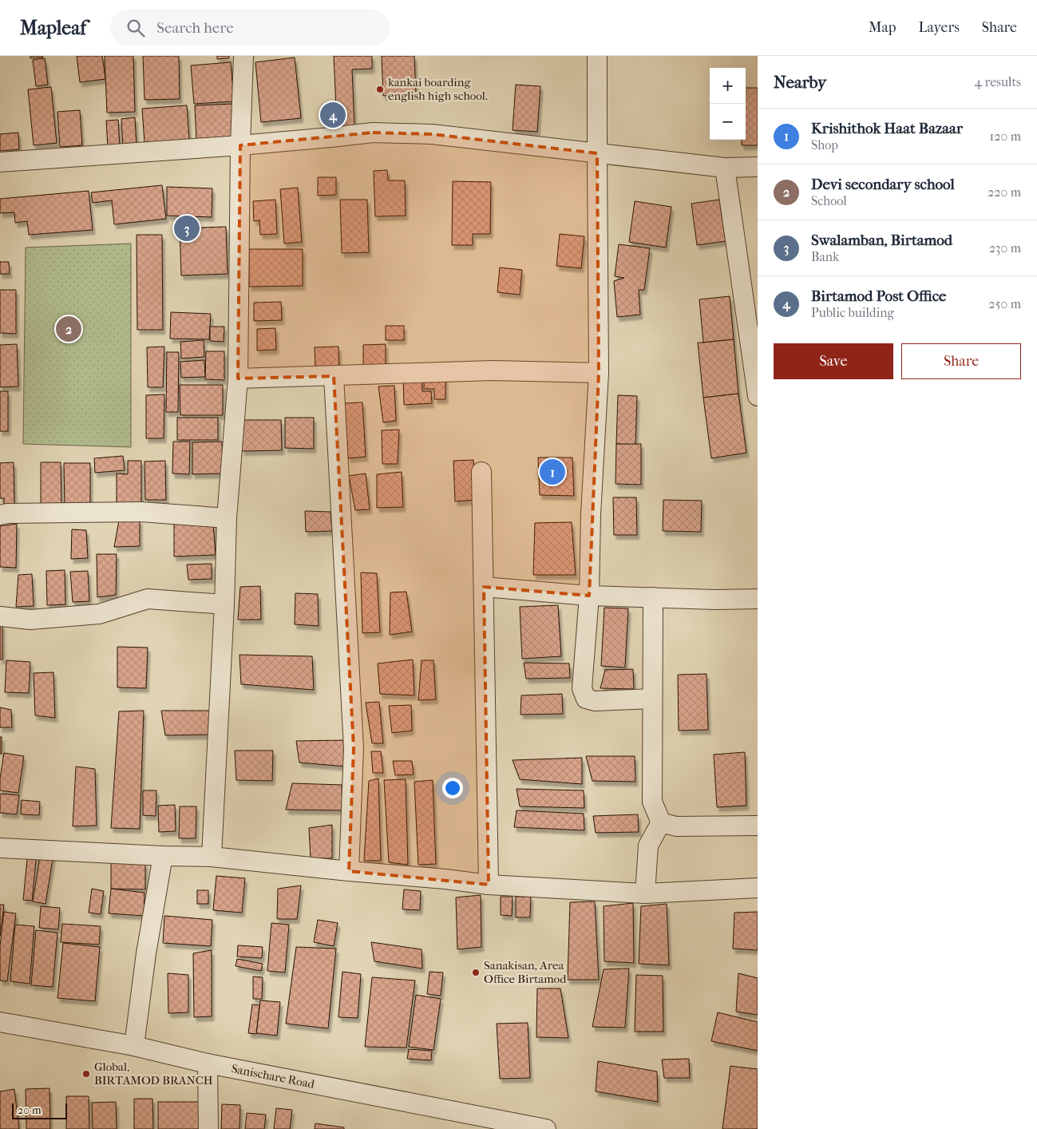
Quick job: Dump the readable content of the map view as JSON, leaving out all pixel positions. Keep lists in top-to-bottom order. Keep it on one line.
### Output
{"streets":{"street":["Sanischare Road"]},"places":["kankai boarding english high school.","Sanakisan, Area Office Birtamod","Global, BIRTAMOD BRANCH"],"scale_bar":"20 m","page":{"header":"Mapleaf","search":"Search here","nav":["Map","Layers","Share"],"heading":["Nearby","4 results"],"map_buttons":["+","−"],"pins":["4","3","2","1"],"list":[{"mark":"1","name":"Krishithok Haat Bazaar","note":"Shop","value":"120 m"},{"mark":"2","name":"Devi secondary school","note":"School","value":"220 m"},{"mark":"3","name":"Swalamban, Birtamod","note":"Bank","value":"230 m"},{"mark":"4","name":"Birtamod Post Office","note":"Public building","value":"250 m"}],"buttons":["Save","Share"],"scale":"20 m"}}
